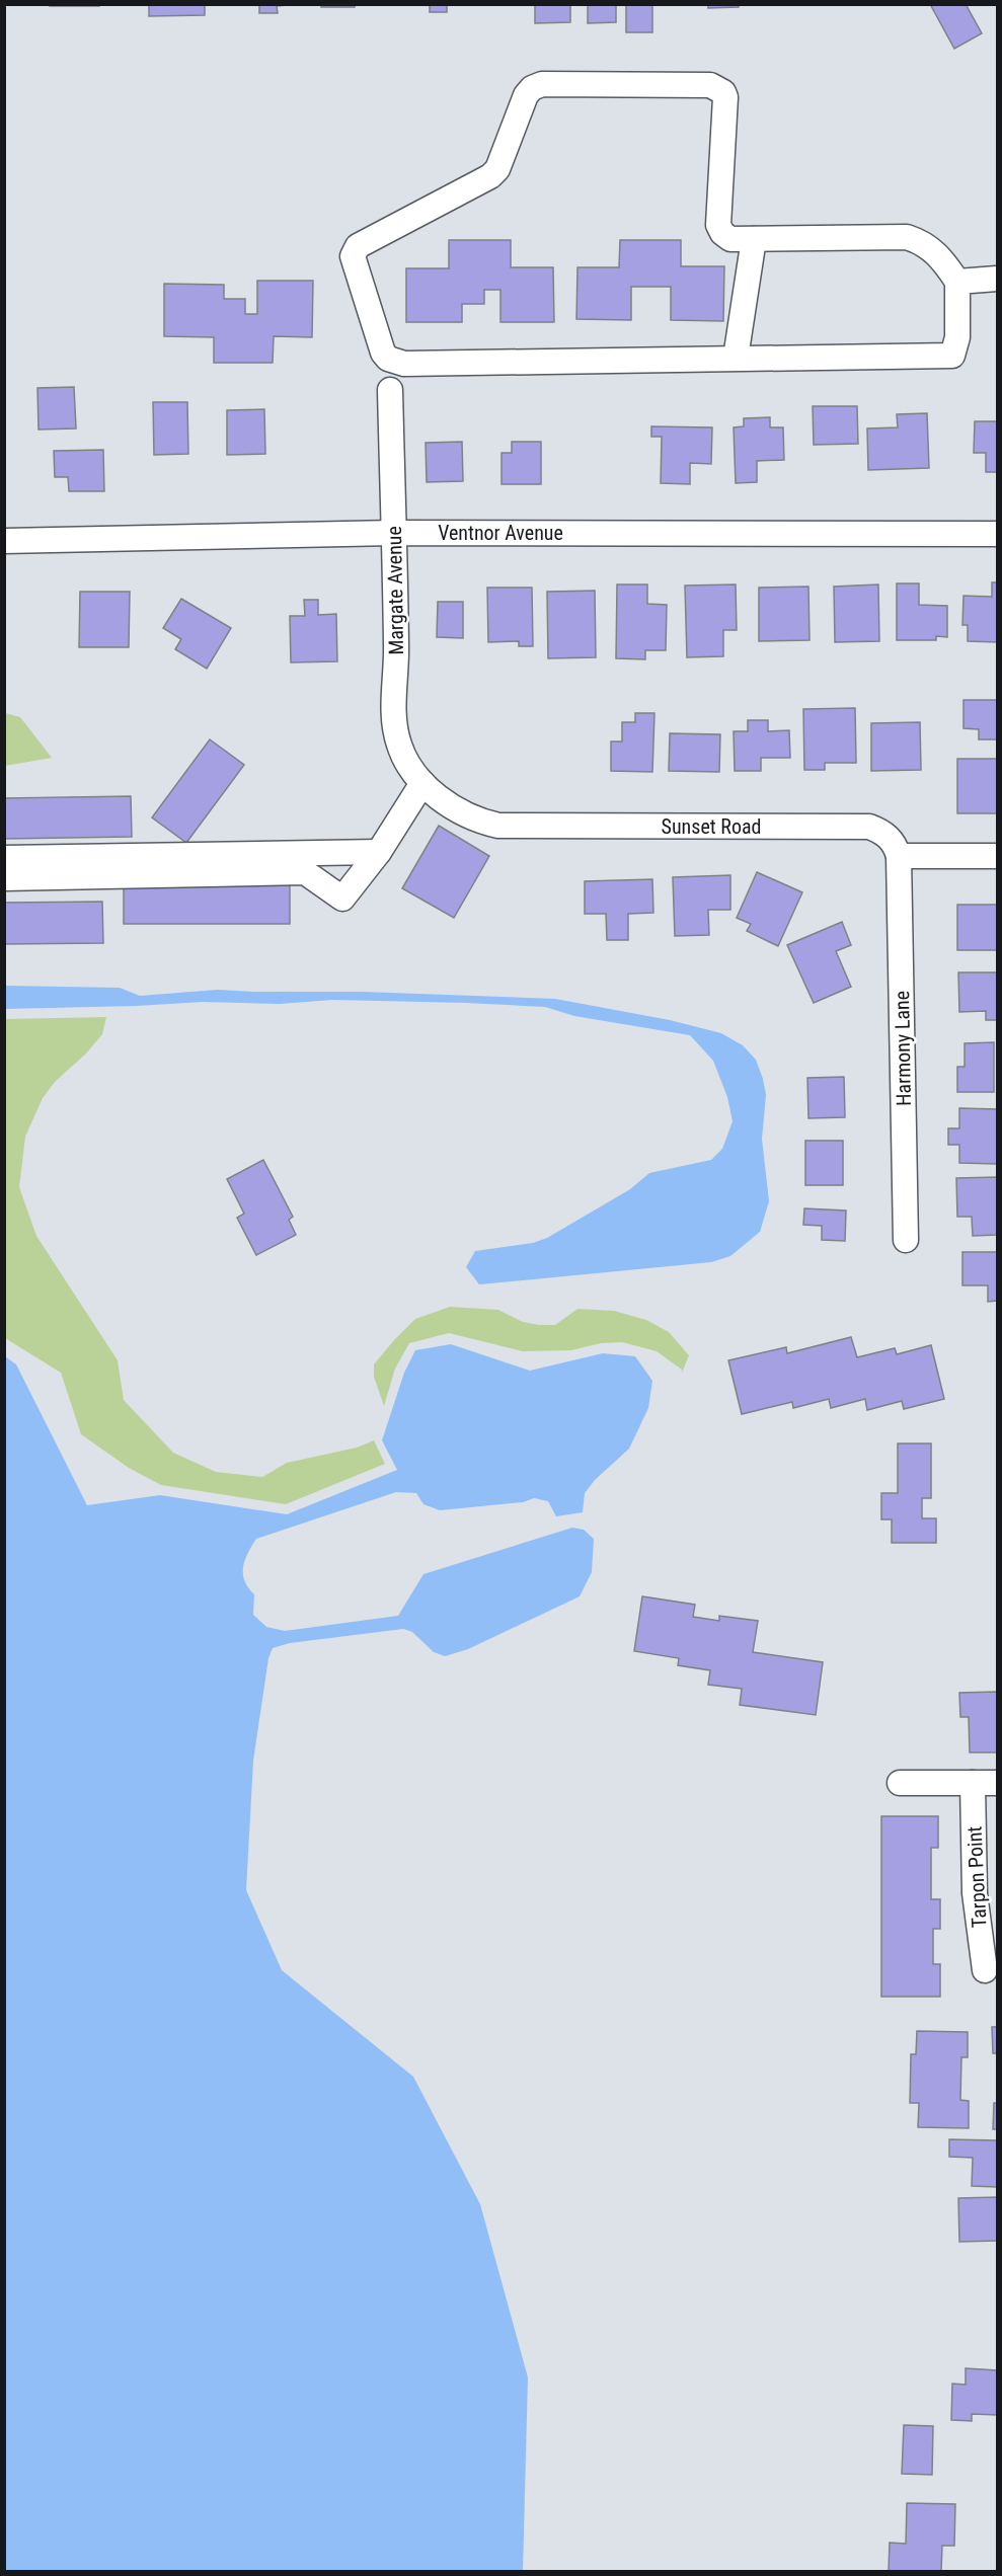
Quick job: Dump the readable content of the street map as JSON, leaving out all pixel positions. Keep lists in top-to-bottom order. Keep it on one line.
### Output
{"streets":{"street":["Ventnor Avenue","Margate Avenue","Sunset Road","Harmony Lane","Tarpon Point"]},"crossings":[["Ventnor Avenue","Margate Avenue"],["Margate Avenue","Sunset Road"],["Sunset Road","Harmony Lane"]]}
